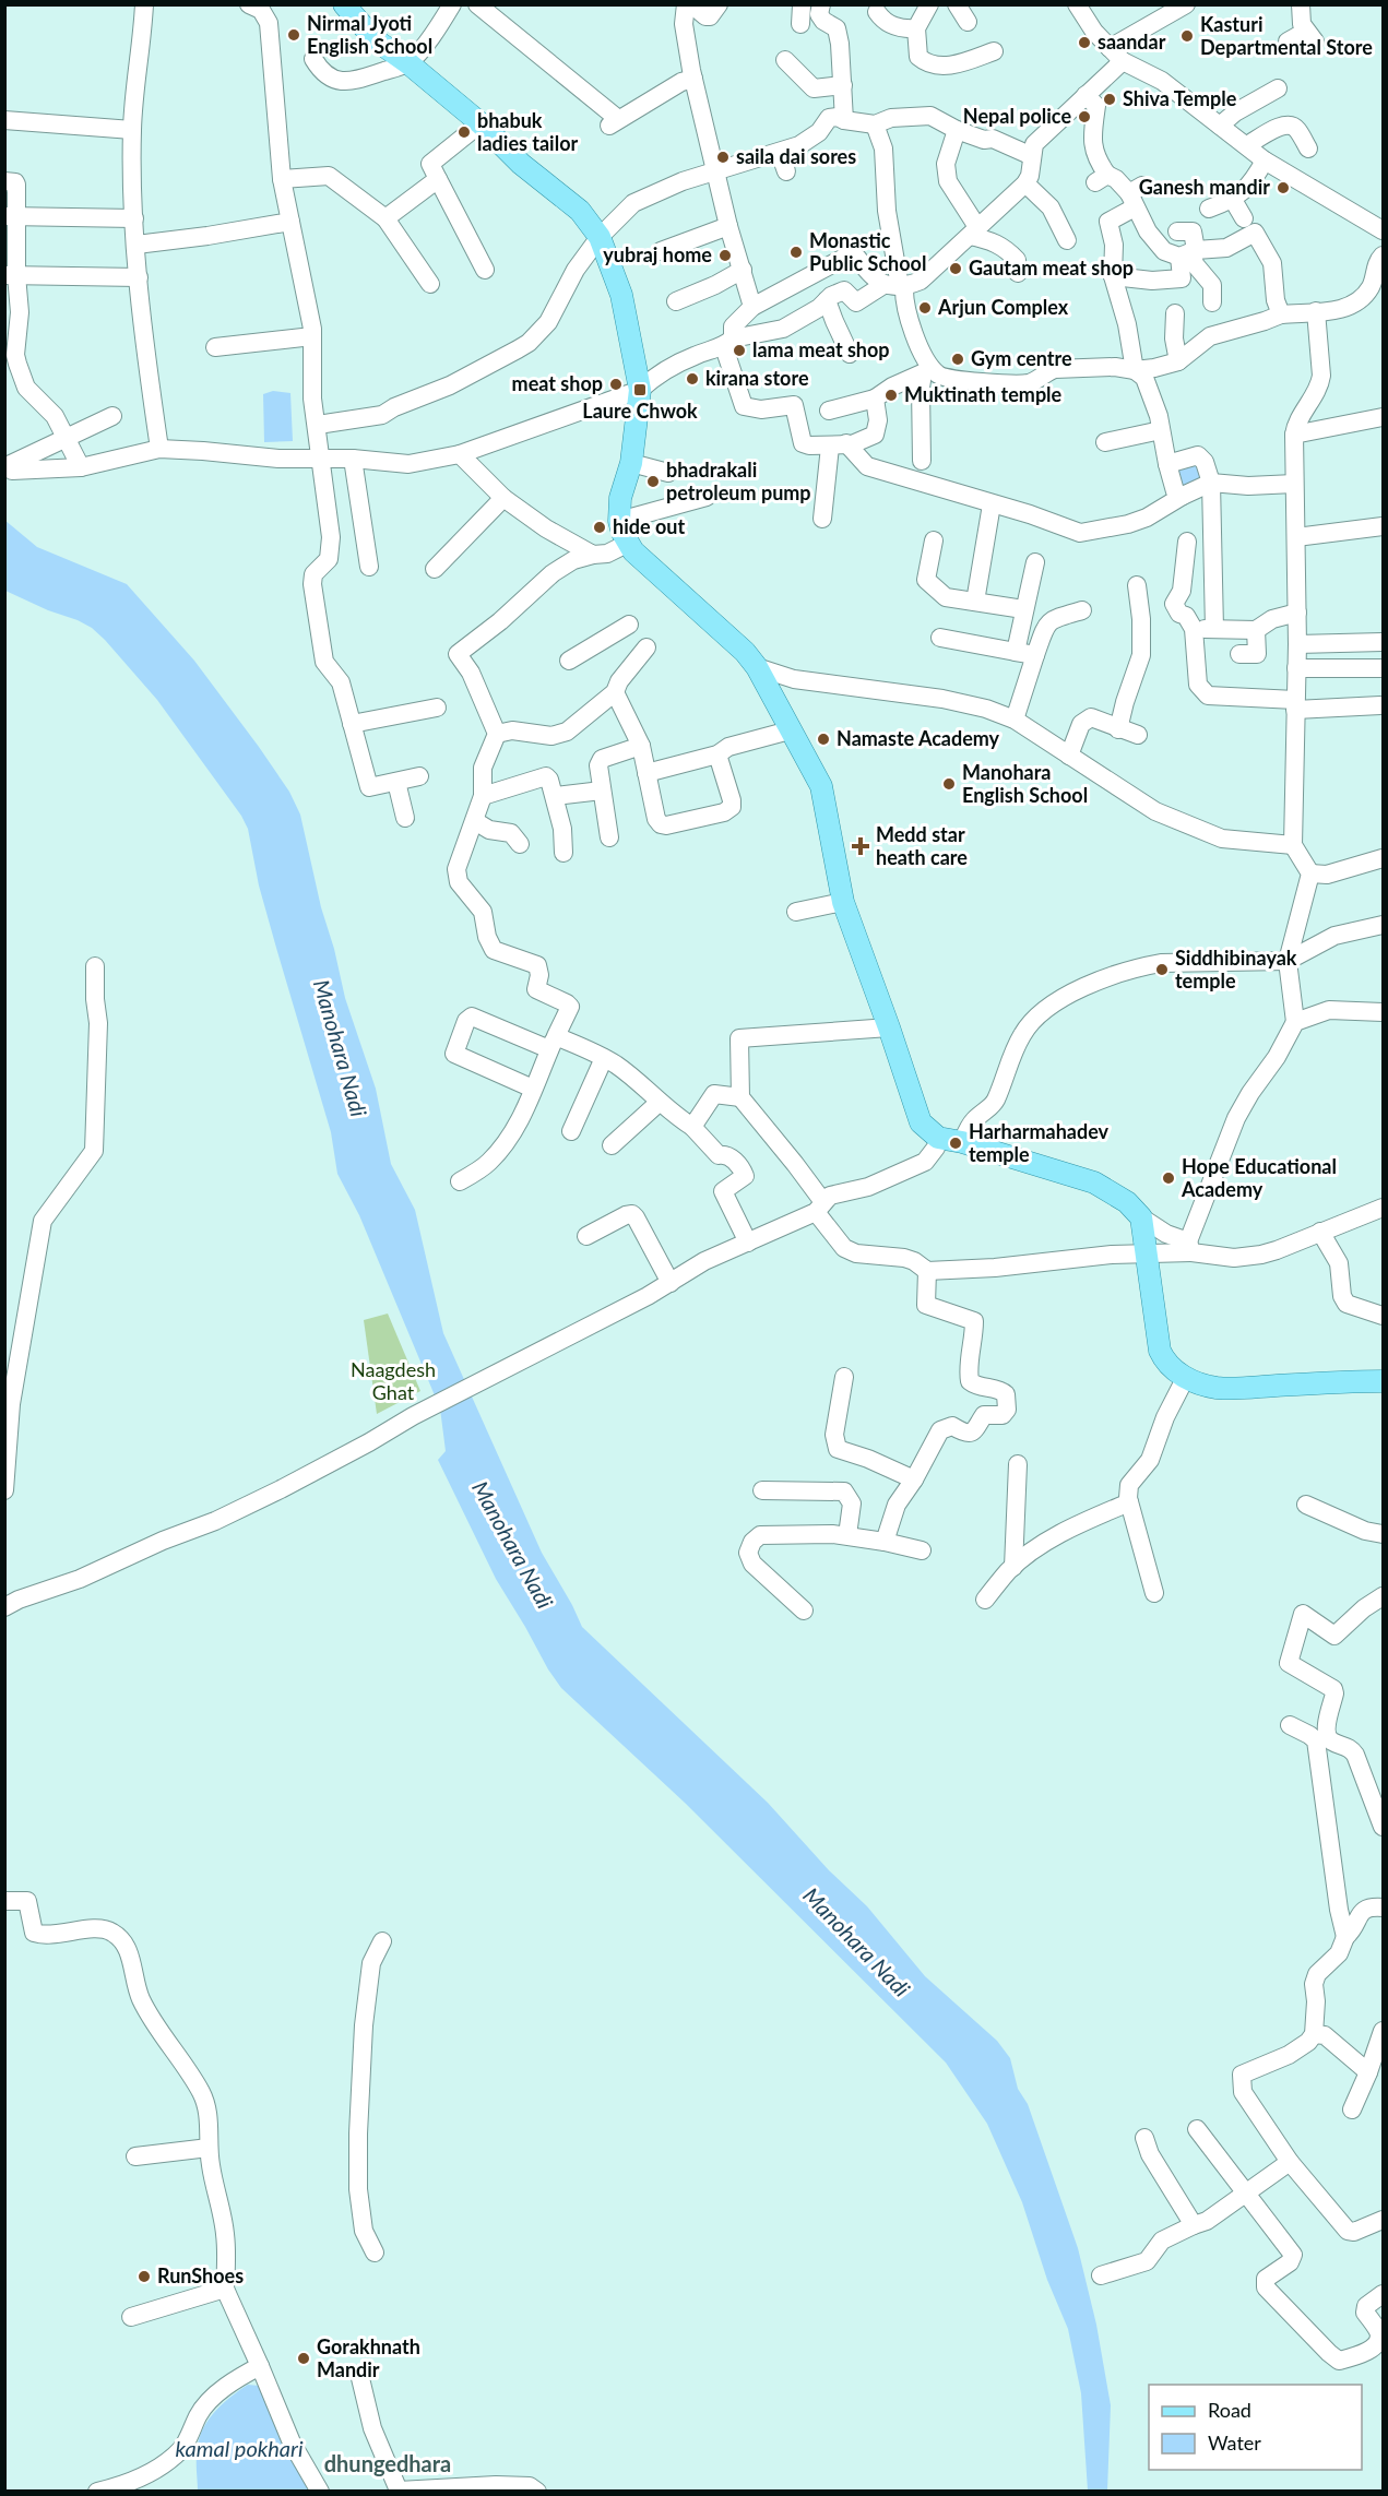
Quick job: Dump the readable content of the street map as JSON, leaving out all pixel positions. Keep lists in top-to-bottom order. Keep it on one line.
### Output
{"districts":["dhungedhara"],"water":["Manohara Nadi","kamal pokhari"],"parks":["Naagdesh Ghat"],"places":{"other":["Nirmal Jyoti English School","Kasturi Departmental Store","saandar","Shiva Temple","Nepal police","bhabuk ladies tailor","saila dai sores","Ganesh mandir","Monastic Public School","yubraj home","Gautam meat shop","Arjun Complex","lama meat shop","Gym centre","kirana store","meat shop","Muktinath temple","bhadrakali petroleum pump","hide out","Namaste Academy","Manohara English School","Siddhibinayak temple","Harharmahadev temple","Hope Educational Academy","RunShoes","Gorakhnath Mandir"],"transit":["Laure Chwok"],"health":["Medd star heath care"]},"legend":["Road","Water"]}
